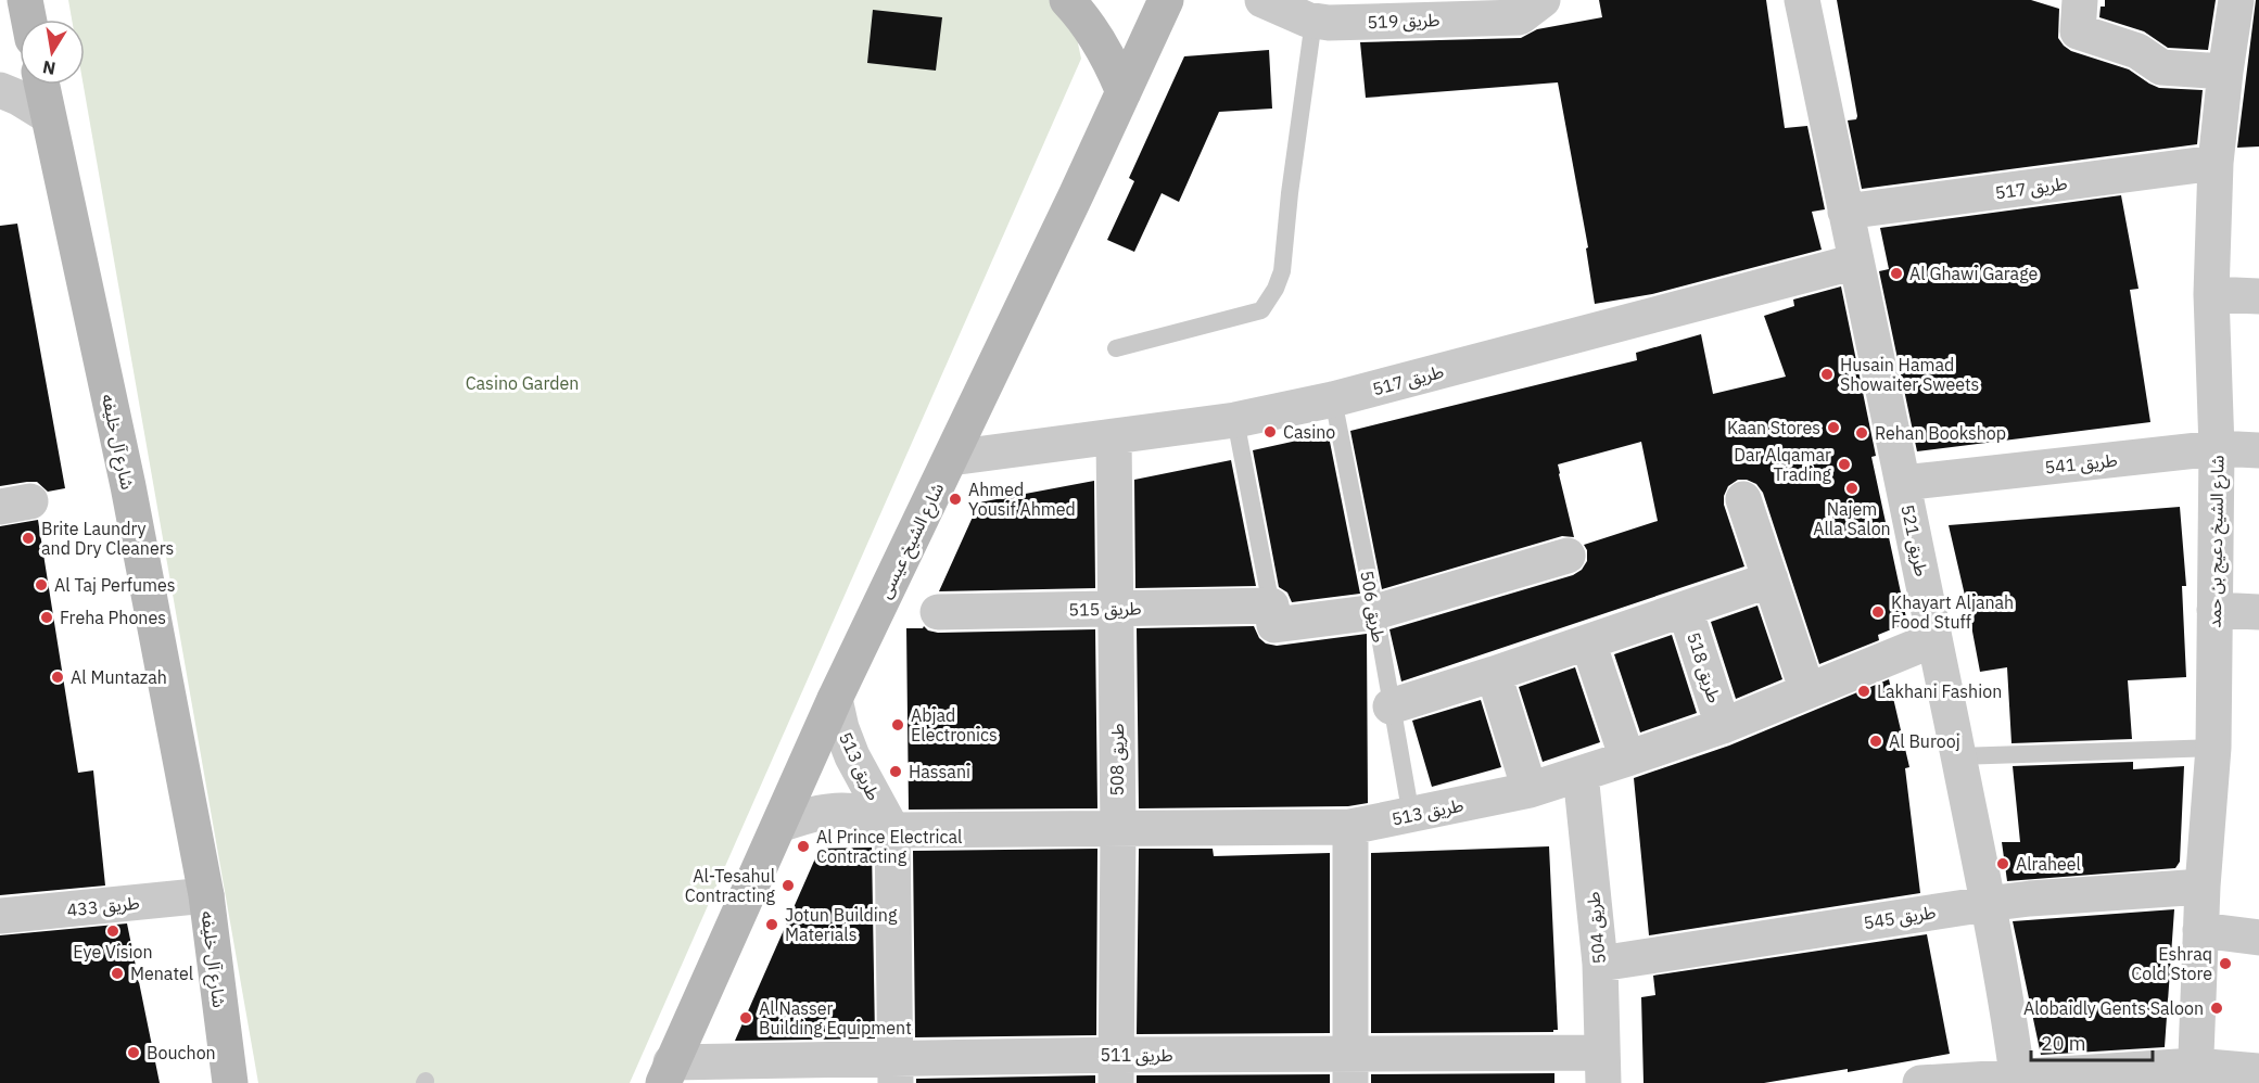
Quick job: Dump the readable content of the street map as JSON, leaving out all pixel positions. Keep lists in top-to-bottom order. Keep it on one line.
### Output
{"streets":{"street":["طريق 519","طريق 517","شارع آل خليفه","طريق 541","شارع الشيخ عيسى","طريق 521","شارع الشيخ دعيج بن حمد","طريق 515","طريق 518","طريق 508","طريق 513","طريق 433","طريق 545","طريق 504","طريق 511"],"lane":["طريق 506"]},"crossings":[["طريق 517","شارع الشيخ عيسى"],["طريق 517","طريق 521"],["طريق 517","شارع الشيخ دعيج بن حمد"],["طريق 517","طريق 506"],["طريق 517","طريق 508"],["شارع آل خليفه","طريق 433"],["طريق 541","طريق 521"],["طريق 541","شارع الشيخ دعيج بن حمد"],["شارع الشيخ عيسى","طريق 513"],["شارع الشيخ عيسى","طريق 511"],["طريق 521","طريق 513"],["طريق 521","طريق 545"],["شارع الشيخ دعيج بن حمد","طريق 545"],["طريق 506","طريق 518"],["طريق 506","طريق 513"],["طريق 515","طريق 508"],["طريق 518","طريق 513"],["طريق 508","طريق 513"],["طريق 508","طريق 511"],["طريق 513","طريق 504"],["طريق 545","طريق 504"],["طريق 504","طريق 511"]],"parks":["Casino Garden"],"places":["Al Ghawi Garage","Husain Hamad Showaiter Sweets","Kaan Stores","Casino","Rehan Bookshop","Dar Alqamar Trading","Najem Alla Salon","Ahmed Yousif Ahmed","Brite Laundry and Dry Cleaners","Al Taj Perfumes","Khayart Aljanah Food Stuff","Freha Phones","Al Muntazah","Lakhani Fashion","Abjad Electronics","Al Burooj","Hassani","Al Prince Electrical Contracting","Alraheel","Al-Tesahul Contracting","Jotun Building Materials","Eye Vision","Eshraq Cold Store","Menatel","Alobaidly Gents Saloon","Al Nasser Building Equipment","Bouchon"],"scale_bar":"20 m","north":"bottom"}
